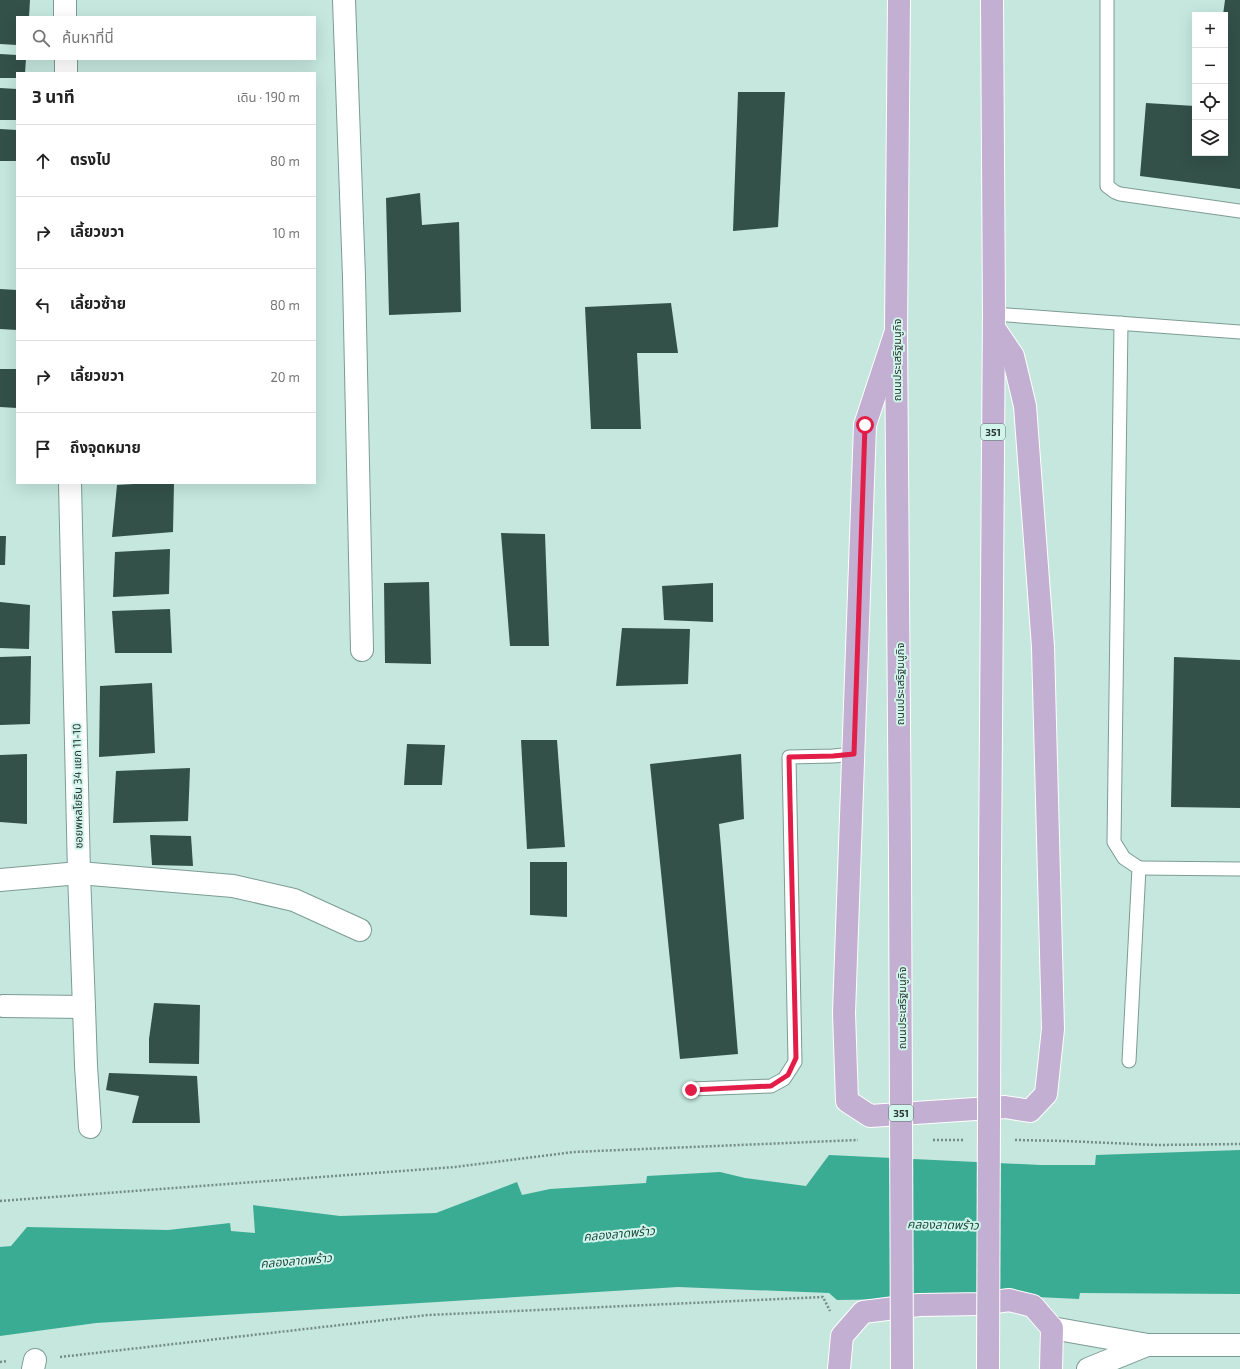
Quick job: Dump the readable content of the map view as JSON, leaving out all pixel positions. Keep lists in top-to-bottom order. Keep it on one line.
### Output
{"streets":{"main road":["ถนนประเสริฐมนูกิจ","351"],"street":["ซอยพหลโยธิน 34 แยก 11-10"]},"water":["คลองลาดพร้าว"],"page":{"map_buttons":["+","−"],"search":"ค้นหาที่นี่","heading":["3 นาที","เดิน · 190 m"],"list":[["ตรงไป","80 m"],["เลี้ยวขวา","10 m"],["เลี้ยวซ้าย","80 m"],["เลี้ยวขวา","20 m"],"ถึงจุดหมาย"]}}
